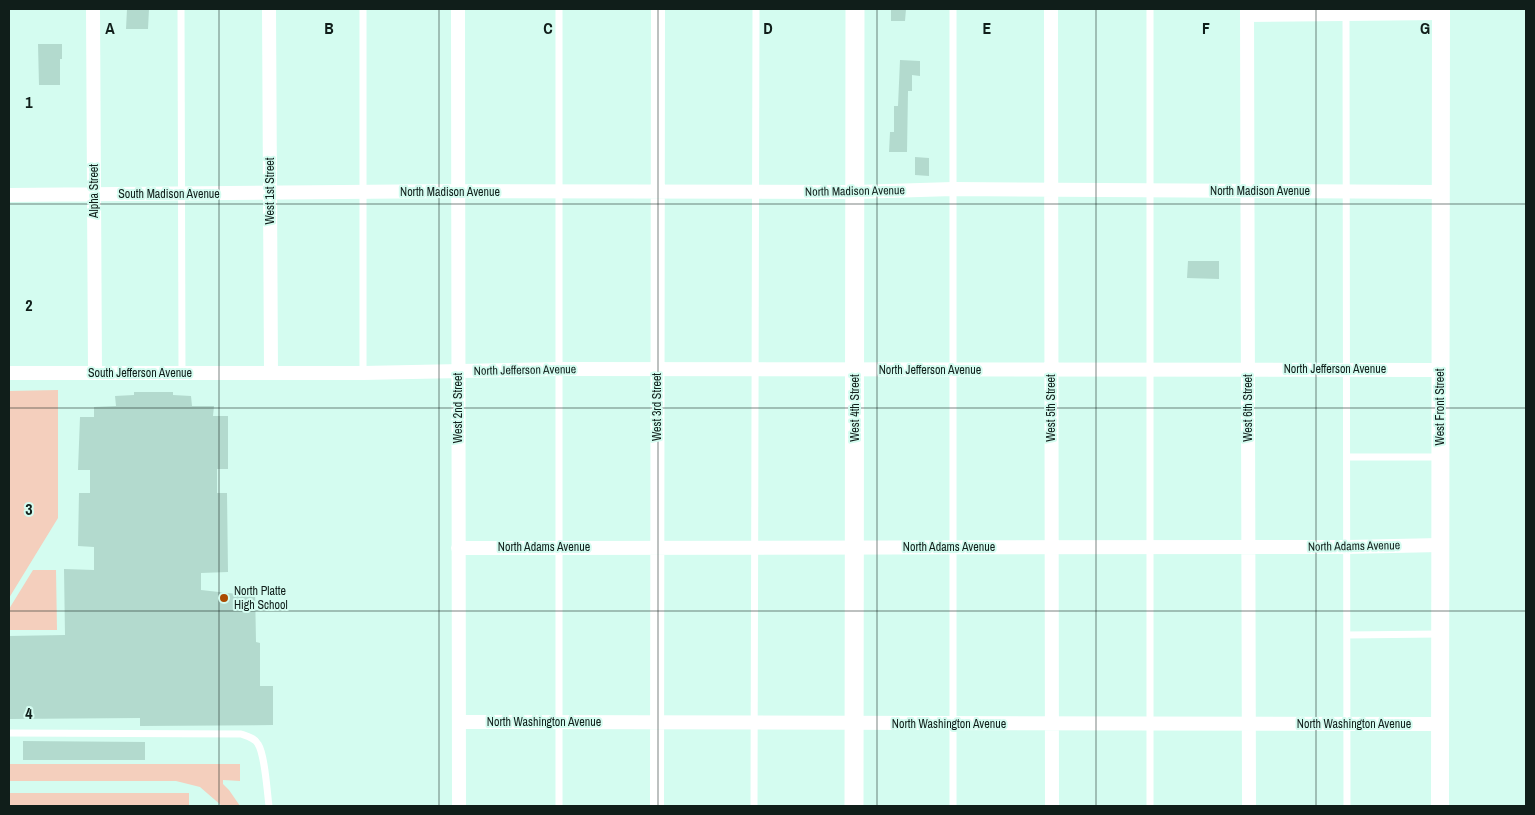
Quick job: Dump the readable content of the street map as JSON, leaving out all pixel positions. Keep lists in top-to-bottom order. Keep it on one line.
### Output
{"streets":{"main road":["West 4th Street"],"street":["Alpha Street","West 1st Street","North Madison Avenue","South Madison Avenue","North Jefferson Avenue","South Jefferson Avenue","West 3rd Street","West Front Street","West 2nd Street","West 5th Street","West 6th Street","North Adams Avenue","North Washington Avenue"]},"crossings":[["Alpha Street","South Madison Avenue"],["Alpha Street","South Jefferson Avenue"],["West 1st Street","North Madison Avenue"],["West 1st Street","South Madison Avenue"],["West 1st Street","North Jefferson Avenue"],["West 1st Street","South Jefferson Avenue"],["North Madison Avenue","South Madison Avenue"],["North Madison Avenue","West 3rd Street"],["North Madison Avenue","West Front Street"],["North Madison Avenue","West 2nd Street"],["North Madison Avenue","West 4th Street"],["North Madison Avenue","West 5th Street"],["North Madison Avenue","West 6th Street"],["North Jefferson Avenue","South Jefferson Avenue"],["North Jefferson Avenue","West 3rd Street"],["North Jefferson Avenue","West Front Street"],["North Jefferson Avenue","West 2nd Street"],["North Jefferson Avenue","West 4th Street"],["North Jefferson Avenue","West 5th Street"],["North Jefferson Avenue","West 6th Street"],["West 3rd Street","North Adams Avenue"],["West 3rd Street","North Washington Avenue"],["West Front Street","North Adams Avenue"],["West Front Street","North Washington Avenue"],["West 2nd Street","North Adams Avenue"],["West 2nd Street","North Washington Avenue"],["West 4th Street","North Adams Avenue"],["West 4th Street","North Washington Avenue"],["West 5th Street","North Adams Avenue"],["West 5th Street","North Washington Avenue"],["West 6th Street","North Adams Avenue"],["West 6th Street","North Washington Avenue"]],"places":["North Platte High School"],"grid":{"columns":["A","B","C","D","E","F","G"],"rows":["1","2","3","4"]}}
